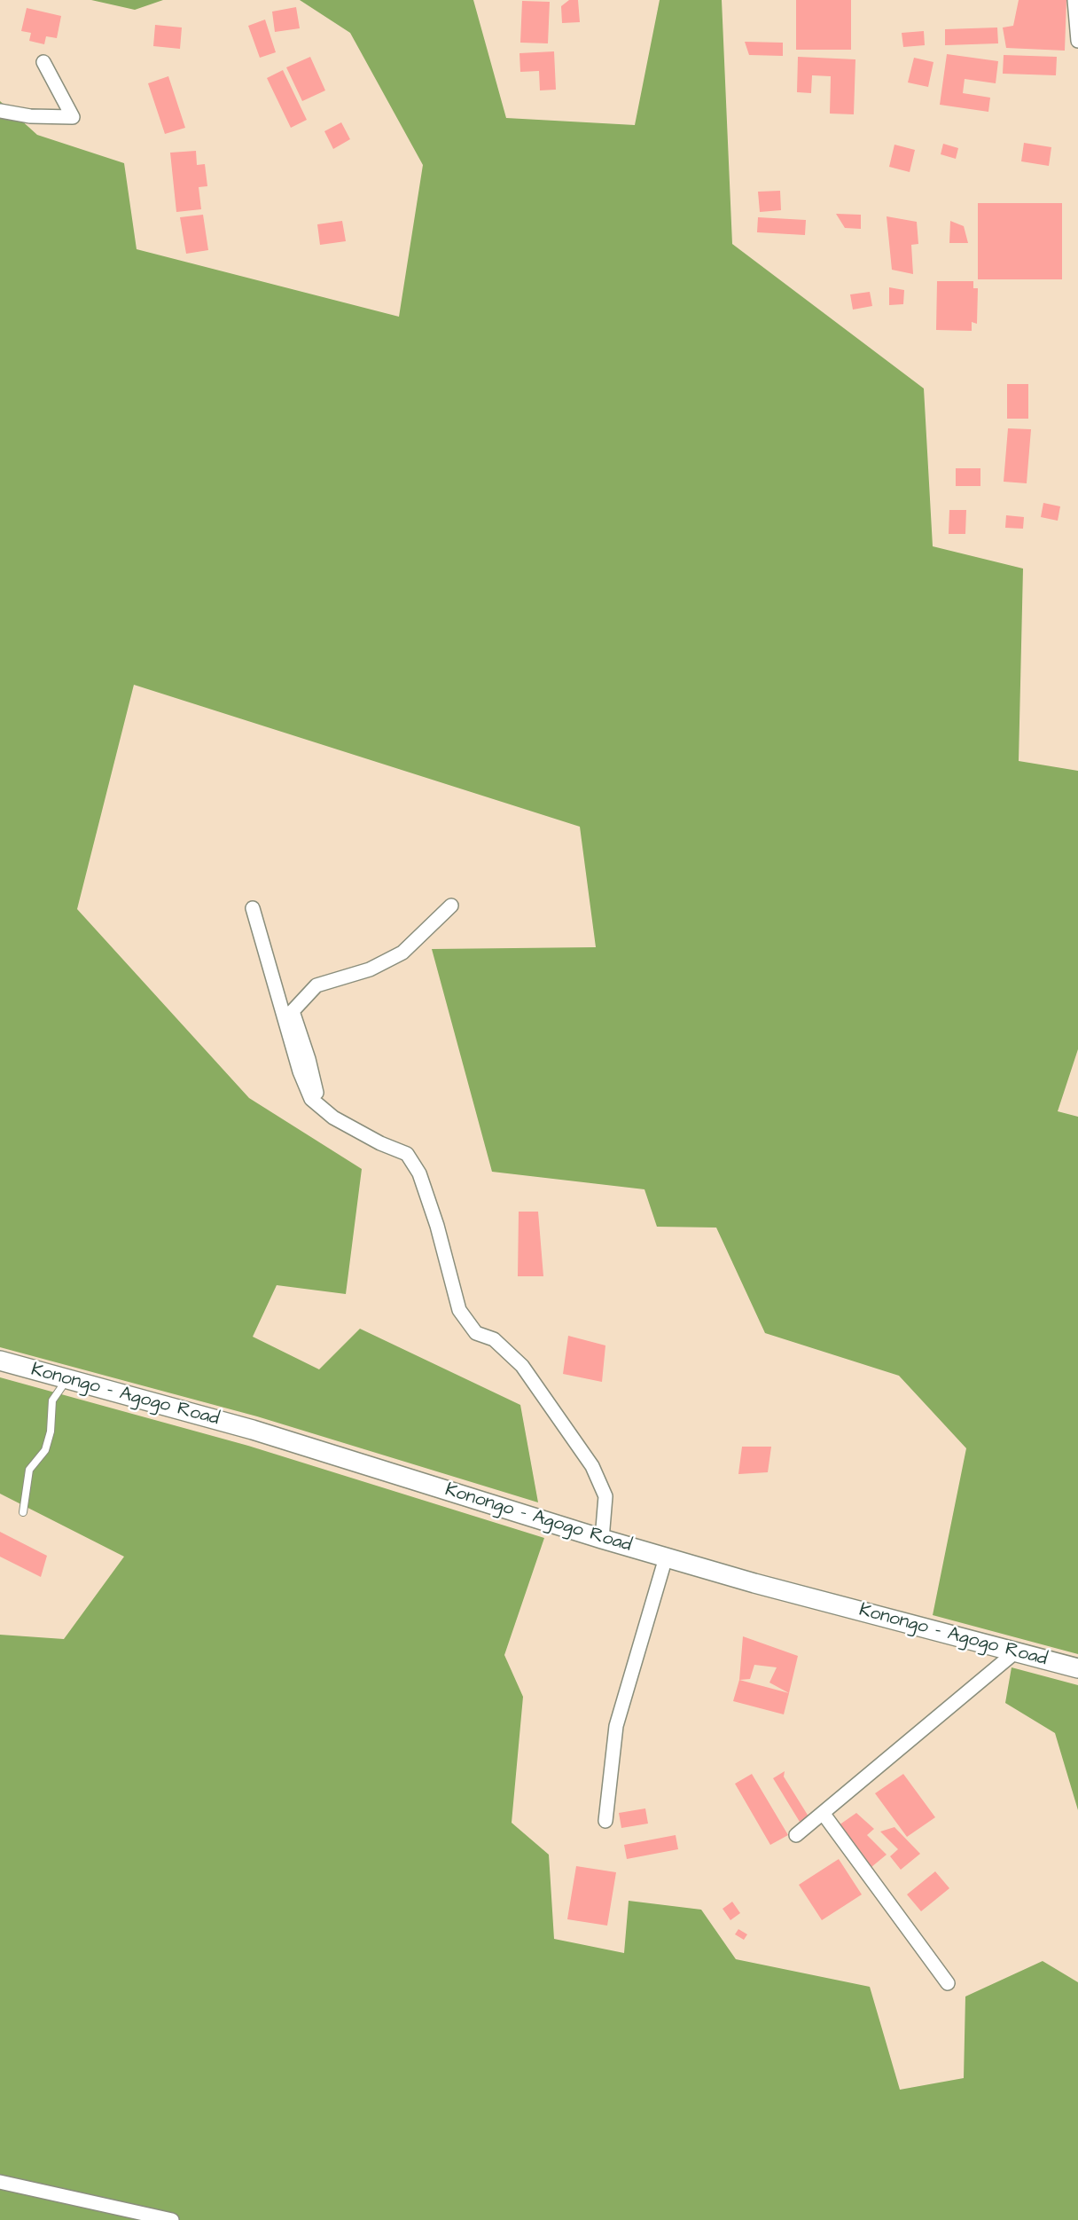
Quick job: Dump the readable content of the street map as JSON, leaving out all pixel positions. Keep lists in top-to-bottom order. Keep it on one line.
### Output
{"streets":{"main road":["Konongo - Agogo Road"]}}
